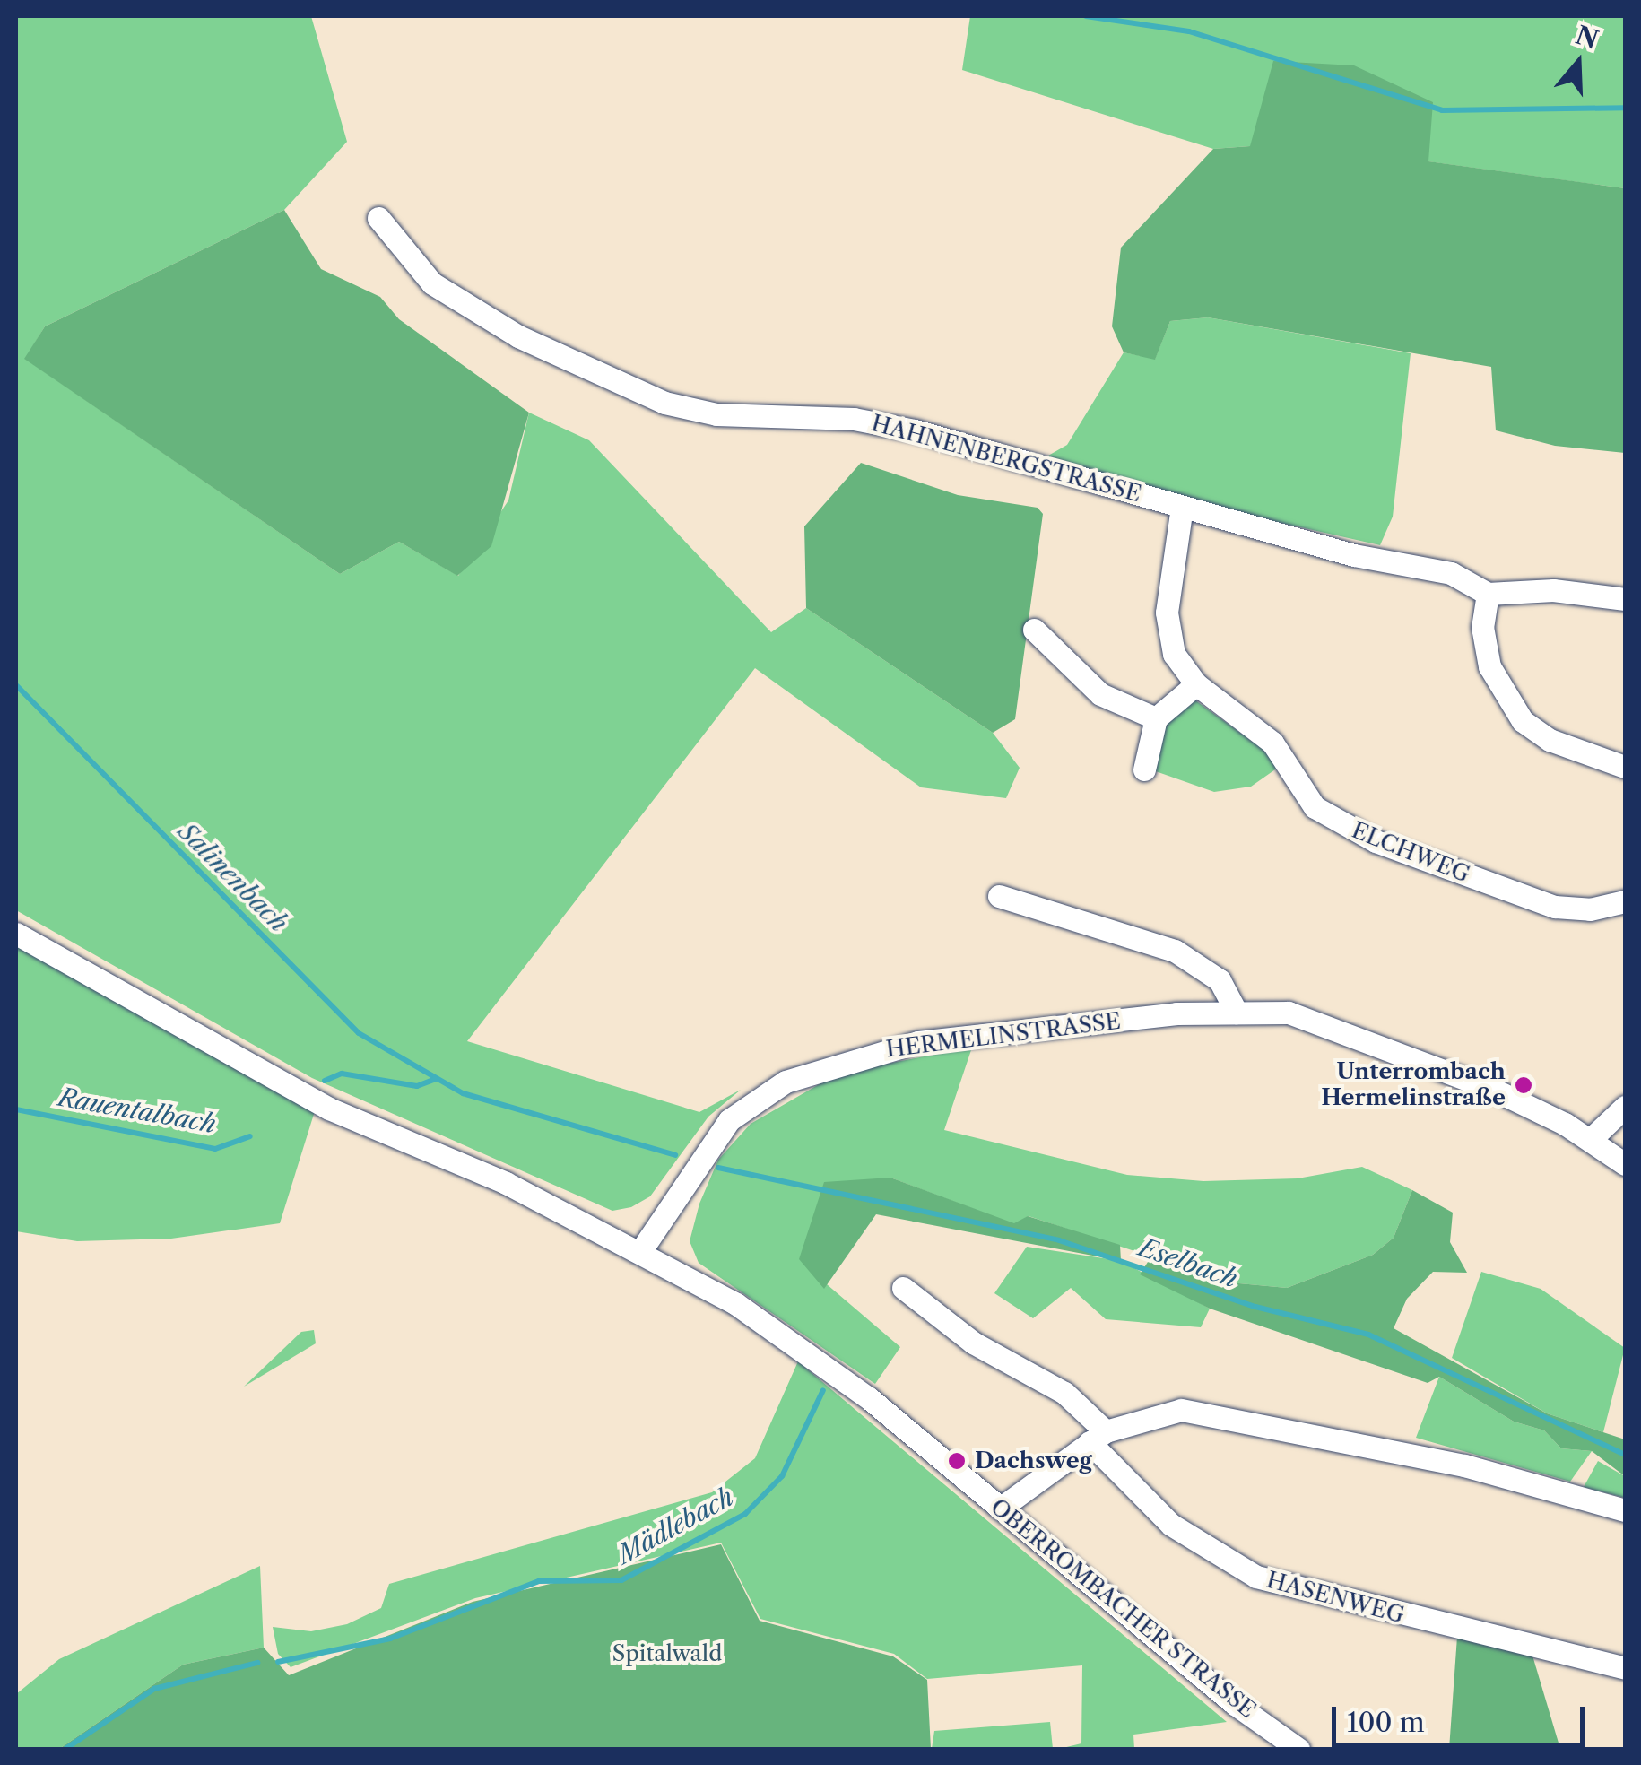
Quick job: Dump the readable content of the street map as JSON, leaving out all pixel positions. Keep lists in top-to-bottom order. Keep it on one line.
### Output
{"streets":{"street":["HAHNENBERGSTRASSE","ELCHWEG","HERMELINSTRASSE","HASENWEG","OBERROMBACHER STRASSE"]},"crossings":[["HAHNENBERGSTRASSE","ELCHWEG"],["HERMELINSTRASSE","OBERROMBACHER STRASSE"]],"water":["Salinenbach","Rauentalbach","Eselbach","Mädlebach"],"parks":["Spitalwald"],"places":["Unterrombach Hermelinstraße","Dachsweg"],"scale_bar":"100 m","north":"top"}
